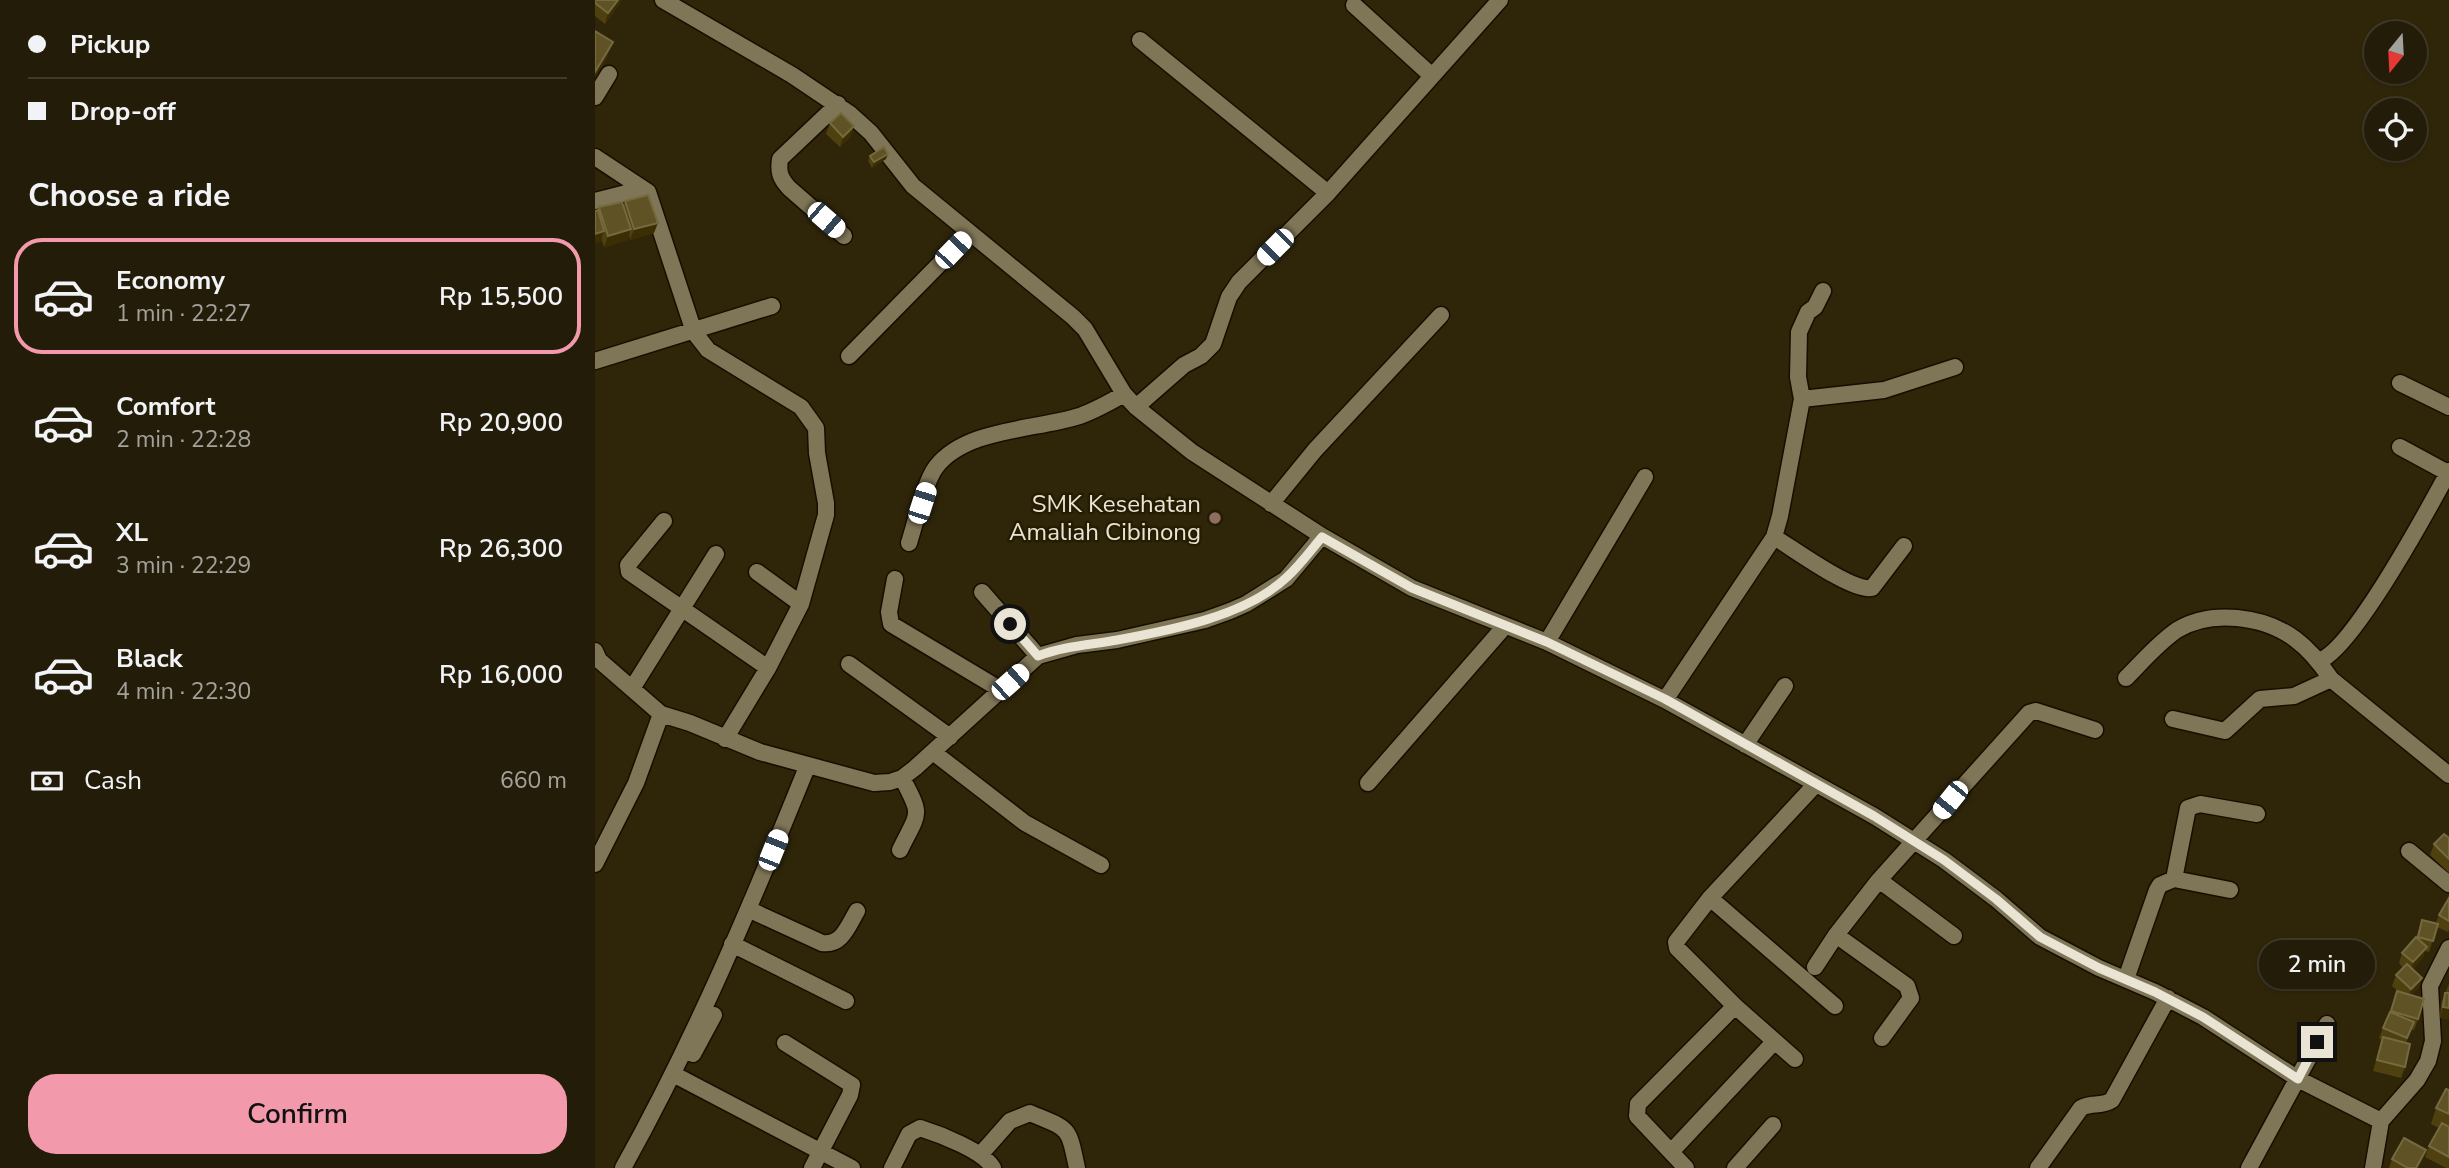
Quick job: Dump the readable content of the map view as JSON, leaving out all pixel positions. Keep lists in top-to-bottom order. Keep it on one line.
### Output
{"places":["SMK Kesehatan Amaliah Cibinong"],"north":"bottom","page":{"banner":["Pickup","Drop-off"],"heading":"Choose a ride","list":[{"name":"Economy","note":"1 min · 22:27","value":"Rp 15,500"},{"name":"Comfort","note":"2 min · 22:28","value":"Rp 20,900"},{"name":"XL","note":"3 min · 22:29","value":"Rp 26,300"},{"name":"Black","note":"4 min · 22:30","value":"Rp 16,000"}],"pay":["Cash","660 m"],"bubble":"2 min","buttons":"Confirm"}}
